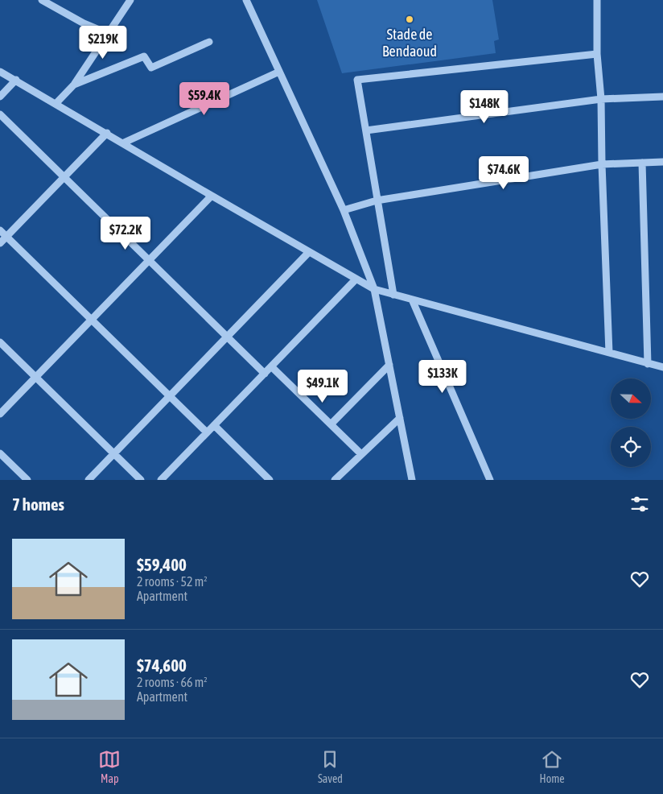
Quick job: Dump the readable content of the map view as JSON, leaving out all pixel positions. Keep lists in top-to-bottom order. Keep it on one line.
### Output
{"places":["Stade de Bendaoud"],"north":"right","page":{"price":["$219K","$59.4K","$148K","$74.6K","$72.2K","$133K","$49.1K"],"heading":"7 homes","list":[{"name":"$59,400","note":"2 rooms · 52 m² · Apartment"},{"name":"$74,600","note":"2 rooms · 66 m² · Apartment"}],"tabs":["Map","Saved","Home"]}}
